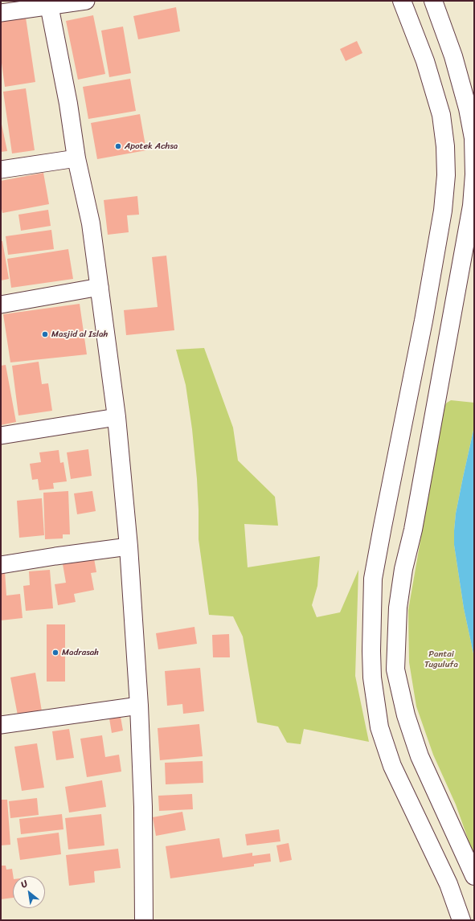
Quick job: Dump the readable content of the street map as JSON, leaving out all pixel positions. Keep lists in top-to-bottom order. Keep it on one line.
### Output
{"parks":["Pantai Tugulufa"],"places":["Apotek Achsa","Masjid al Islah","Madrasah"],"north":"top left"}
